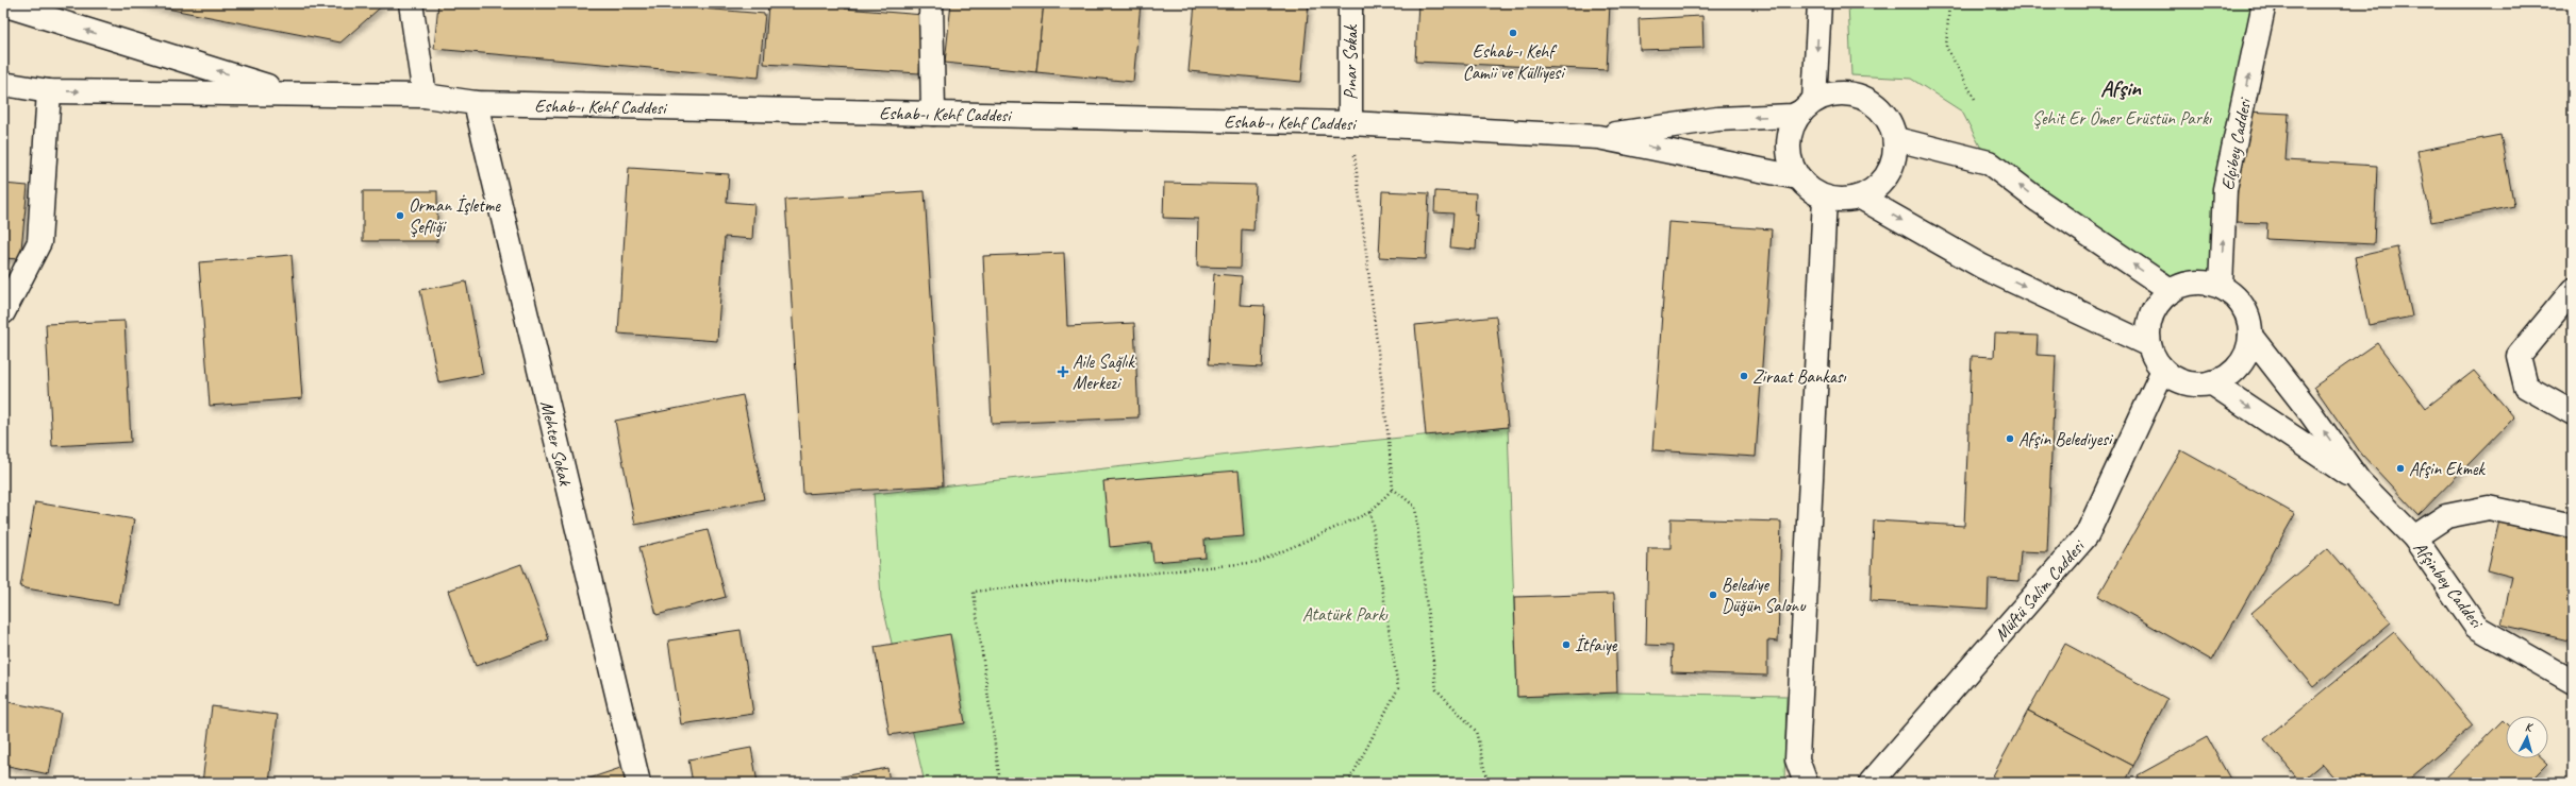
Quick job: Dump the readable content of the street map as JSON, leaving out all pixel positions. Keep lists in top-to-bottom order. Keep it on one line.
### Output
{"streets":{"street":["Pınar Sokak","Eshab-ı Kehf Caddesi","Elçibey Caddesi","Mehter Sokak","Afşinbey Caddesi","Müftü Salim Caddesi"]},"crossings":[["Pınar Sokak","Eshab-ı Kehf Caddesi"],["Eshab-ı Kehf Caddesi","Mehter Sokak"],["Elçibey Caddesi","Müftü Salim Caddesi"]],"one_way":["Elçibey Caddesi"],"districts":["Afşin"],"parks":["Şehit Er Ömer Erüstün Parkı","Atatürk Parkı"],"places":{"other":["Eshab-ı Kehf Camii ve Külliyesi","Orman İşletme Şefliği","Ziraat Bankası","Afşin Belediyesi","Afşin Ekmek","Belediye Düğün Salonu","İtfaiye"],"health":["Aile Sağlık Merkezi"]},"north":"top"}
